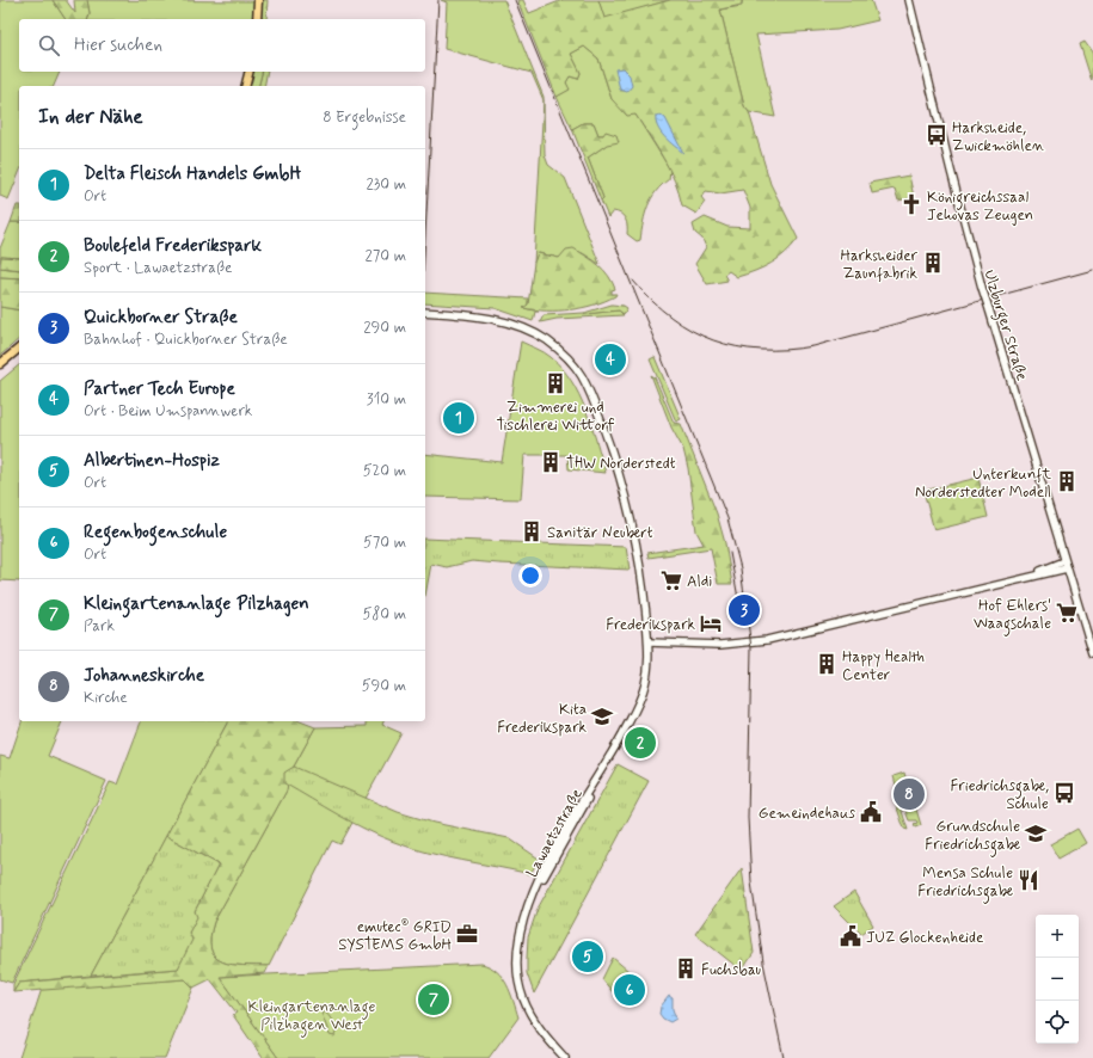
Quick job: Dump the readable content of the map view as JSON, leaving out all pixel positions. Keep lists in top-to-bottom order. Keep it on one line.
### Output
{"streets":{"street":["Ulzburger Straße","Lawaetzstraße"]},"parks":["Kleingartenanlage Pilzhagen West"],"places":{"bus stop":["Harksheide, Zwickmöhlen","Friedrichsgabe, Schule"],"church":["Königreichssaal Jehovas Zeugen"],"building":["Harksheider Zaunfabrik","Zimmerei und Tischlerei Wittorf","THW Norderstedt","Unterkunft Norderstedter Modell","Sanitär Neubert","Happy Health Center","Fuchsbau"],"supermarket":["Aldi","Hof Ehlers' Waagschale"],"hotel":["Frederikspark"],"school or university":["Kita Frederikspark","Grundschule Friedrichsgabe"],"public building":["Gemeindehaus","JUZ Glockenheide"],"restaurant":["Mensa Schule Friedrichsgabe"],"office":["emutec® GRID SYSTEMS GmbH"]},"page":{"search":"Hier suchen","heading":["In der Nähe","8 Ergebnisse"],"list":[{"mark":"1","name":"Delta Fleisch Handels GmbH","note":"Ort","value":"230 m"},{"mark":"2","name":"Boulefeld Frederikspark","note":"Sport · Lawaetzstraße","value":"270 m"},{"mark":"3","name":"Quickborner Straße","note":"Bahnhof · Quickborner Straße","value":"290 m"},{"mark":"4","name":"Partner Tech Europe","note":"Ort · Beim Umspannwerk","value":"310 m"},{"mark":"5","name":"Albertinen-Hospiz","note":"Ort","value":"520 m"},{"mark":"6","name":"Regenbogenschule","note":"Ort","value":"570 m"},{"mark":"7","name":"Kleingartenanlage Pilzhagen","note":"Park","value":"580 m"},{"mark":"8","name":"Johanneskirche","note":"Kirche","value":"590 m"}],"pins":["4","1","3","2","8","5","6","7"],"map_buttons":["+","−"]}}
